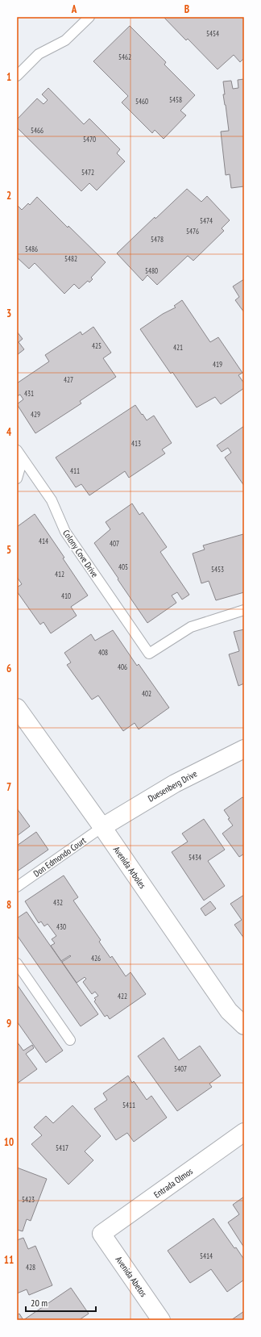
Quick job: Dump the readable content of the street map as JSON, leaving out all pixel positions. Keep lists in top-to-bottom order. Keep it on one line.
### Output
{"streets":{"street":["Duesenberg Drive","Avenida Arboles","Entrada Olmos","Avenida Abetos"],"lane":["Colony Cove Drive","Don Edmondo Court"]},"crossings":[["Duesenberg Drive","Don Edmondo Court"],["Duesenberg Drive","Avenida Arboles"],["Don Edmondo Court","Avenida Arboles"],["Entrada Olmos","Avenida Abetos"]],"house_numbers":["5454","5462","5458","5460","5466","5470","5472","5474","5476","5478","5486","5482","5480","425","421","419","427","431","429","413","411","414","407","405","5453","412","410","408","406","402","5434","432","430","426","422","5407","5411","5417","5423","5414","428"],"scale_bar":"20 m","grid":{"columns":["A","B"],"rows":["1","2","3","4","5","6","7","8","9","10","11"]}}
